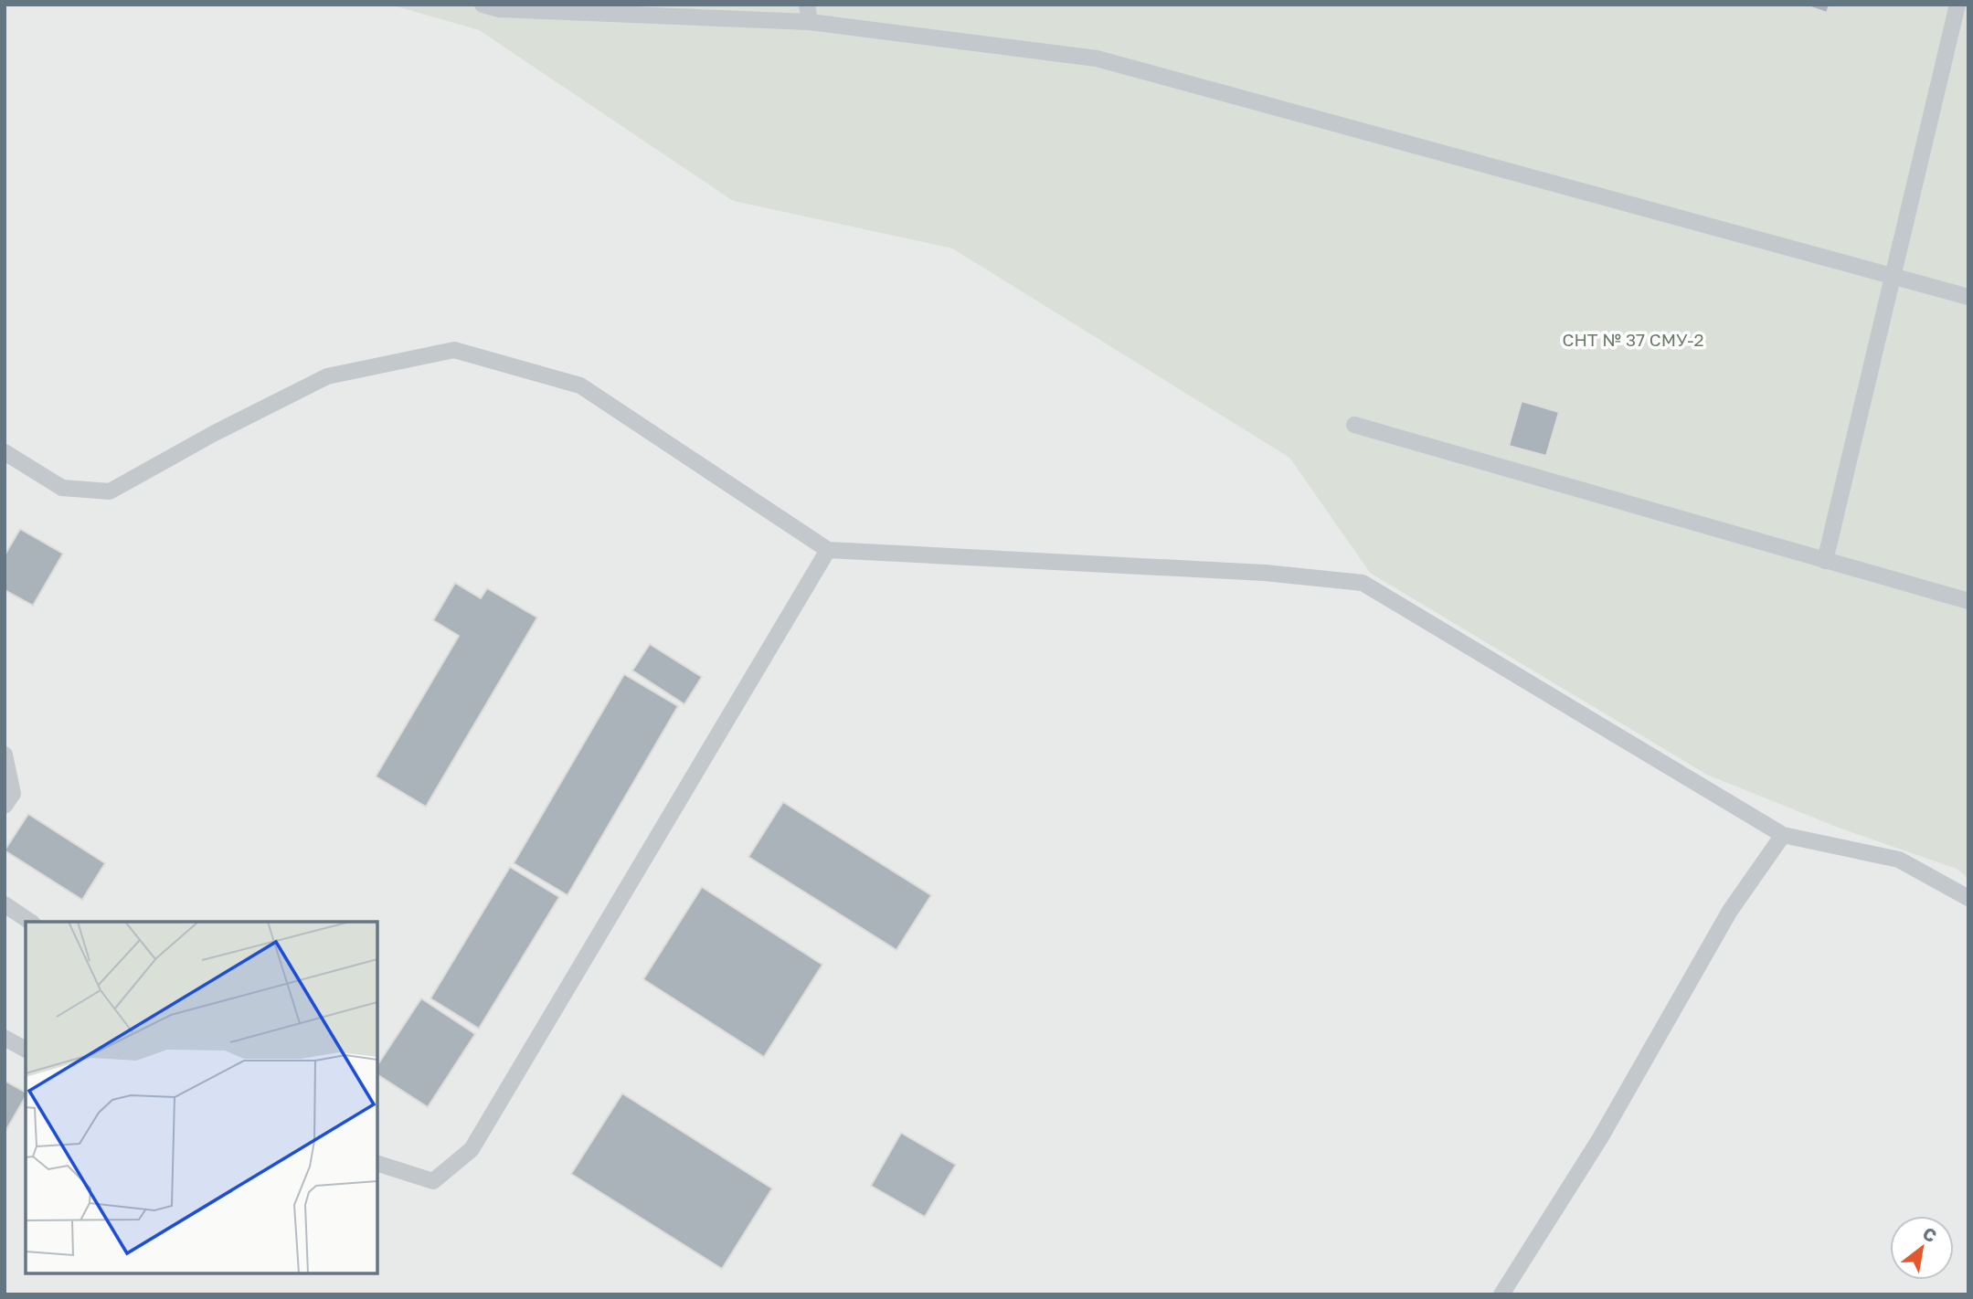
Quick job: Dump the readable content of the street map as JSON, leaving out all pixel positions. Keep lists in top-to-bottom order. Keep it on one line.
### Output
{"parks":["СНТ № 37 СМУ-2"],"north":"top right"}
